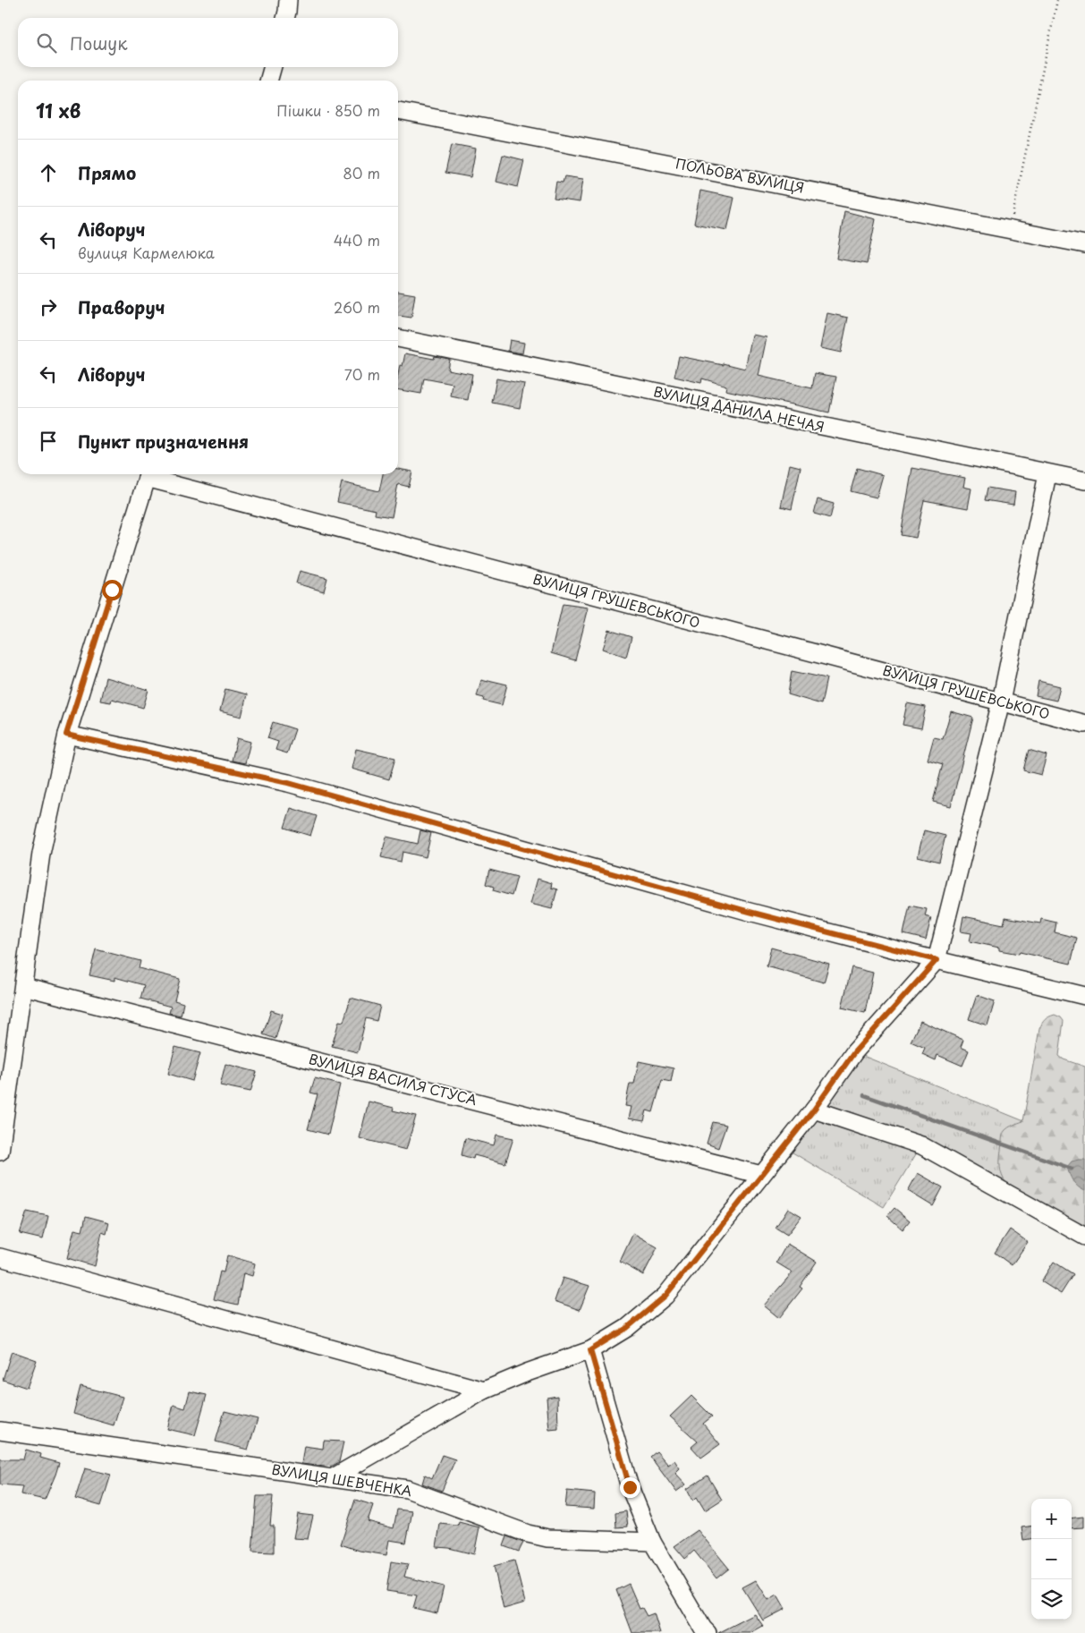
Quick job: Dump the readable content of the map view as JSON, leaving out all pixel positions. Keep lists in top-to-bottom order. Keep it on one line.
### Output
{"streets":{"street":["ПОЛЬОВА ВУЛИЦЯ","ВУЛИЦЯ ДАНИЛА НЕЧАЯ","ВУЛИЦЯ ГРУШЕВСЬКОГО","ВУЛИЦЯ ВАСИЛЯ СТУСА","ВУЛИЦЯ ШЕВЧЕНКА"]},"page":{"search":"Пошук","heading":["11 хв","Пішки · 850 m"],"list":[["Прямо","80 m"],["Ліворуч","вулиця Кармелюка","440 m"],["Праворуч","260 m"],["Ліворуч","70 m"],"Пункт призначення"],"map_buttons":["+","−"]}}
